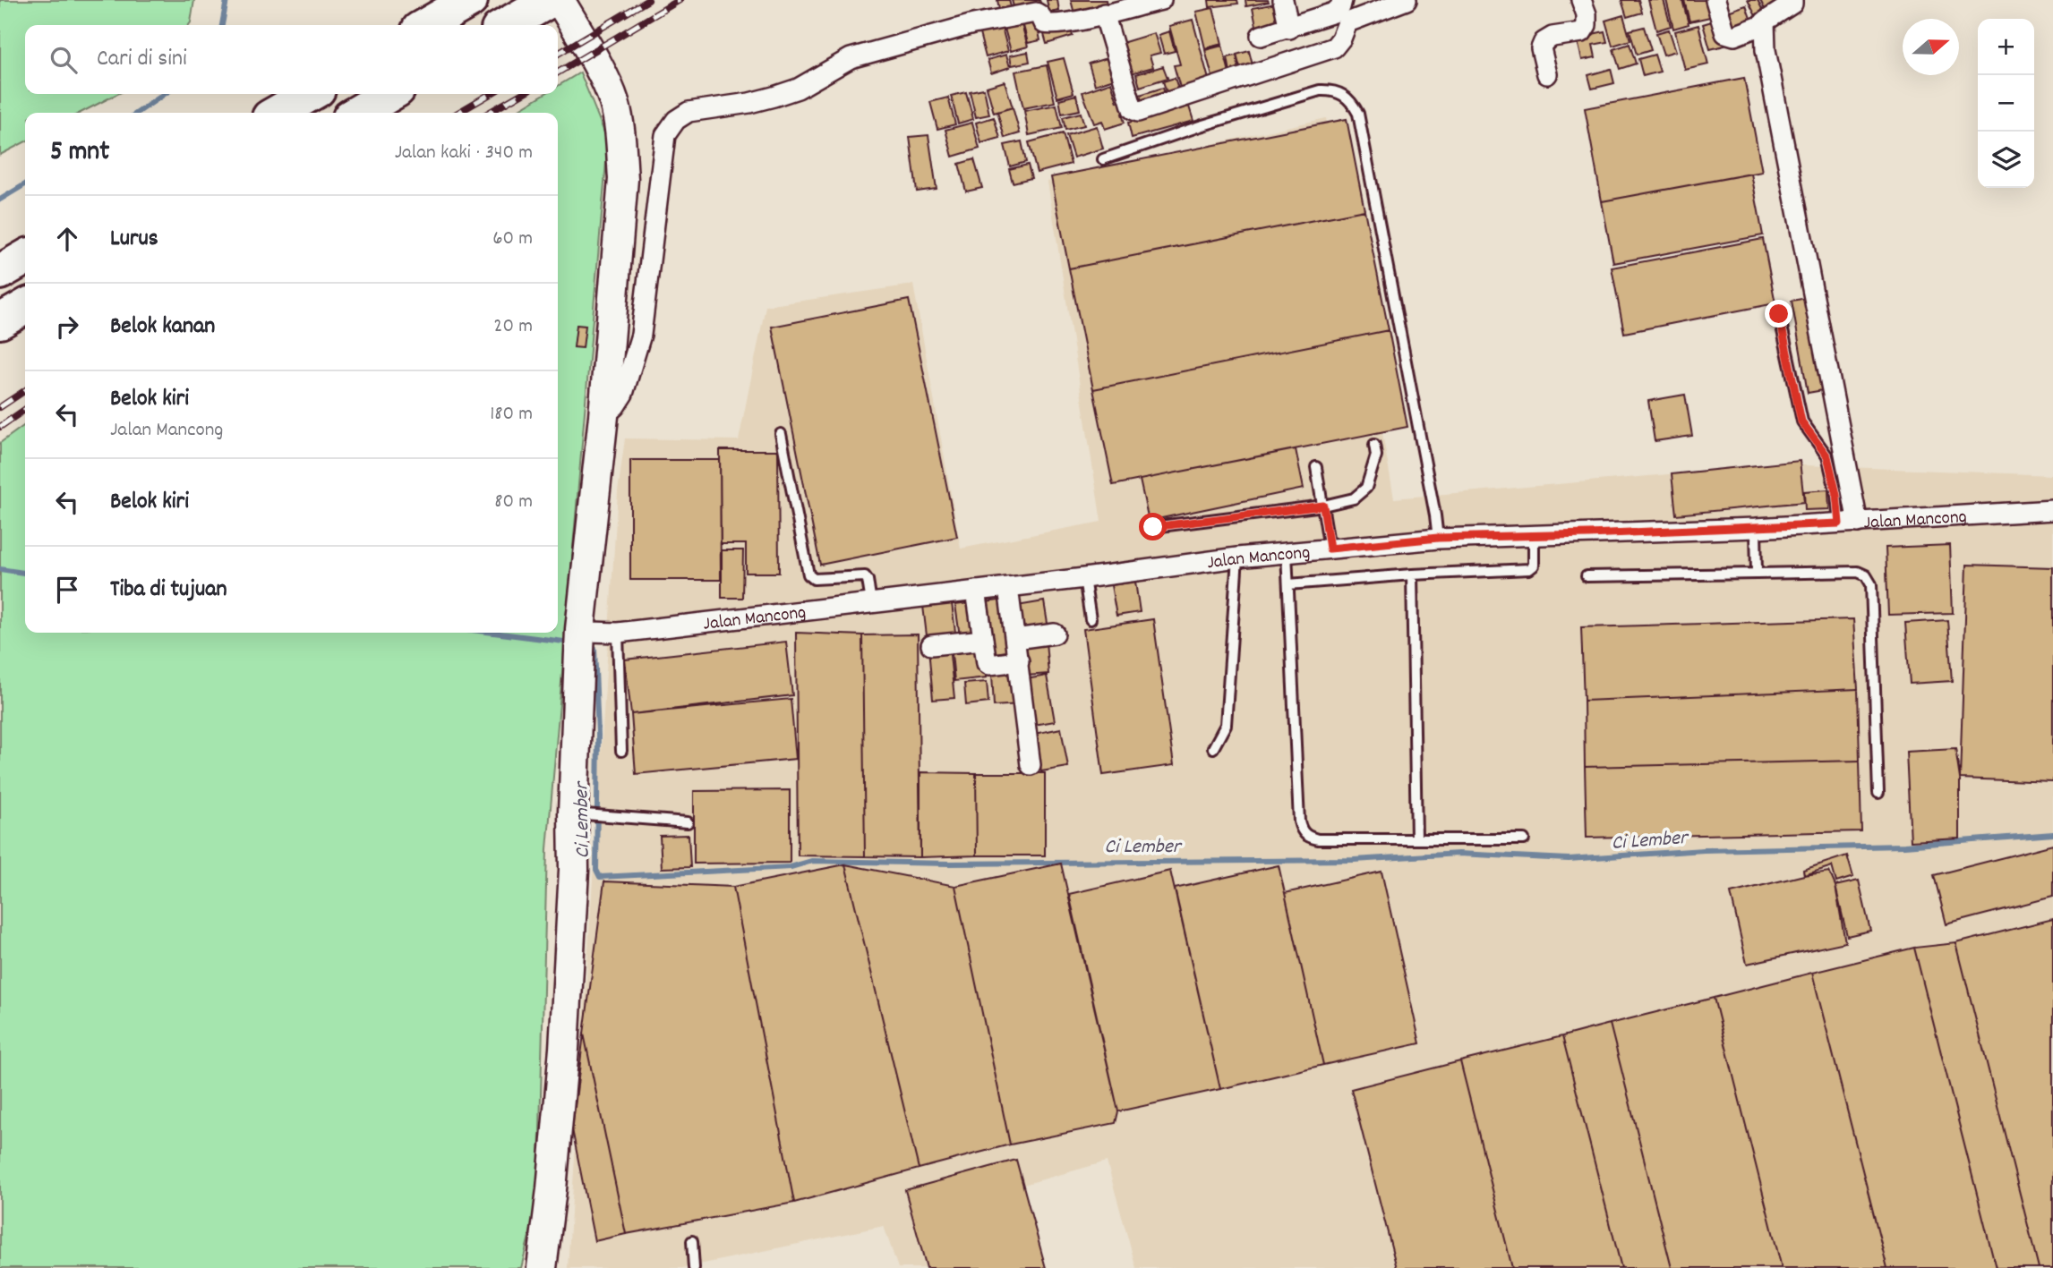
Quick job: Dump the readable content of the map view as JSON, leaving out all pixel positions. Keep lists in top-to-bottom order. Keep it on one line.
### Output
{"streets":{"street":["Jalan Mancong"]},"water":["Ci Lember"],"north":"right","page":{"map_buttons":["+","−"],"search":"Cari di sini","heading":["5 mnt","Jalan kaki · 340 m"],"list":[["Lurus","60 m"],["Belok kanan","20 m"],["Belok kiri","Jalan Mancong","180 m"],["Belok kiri","80 m"],"Tiba di tujuan"]}}
